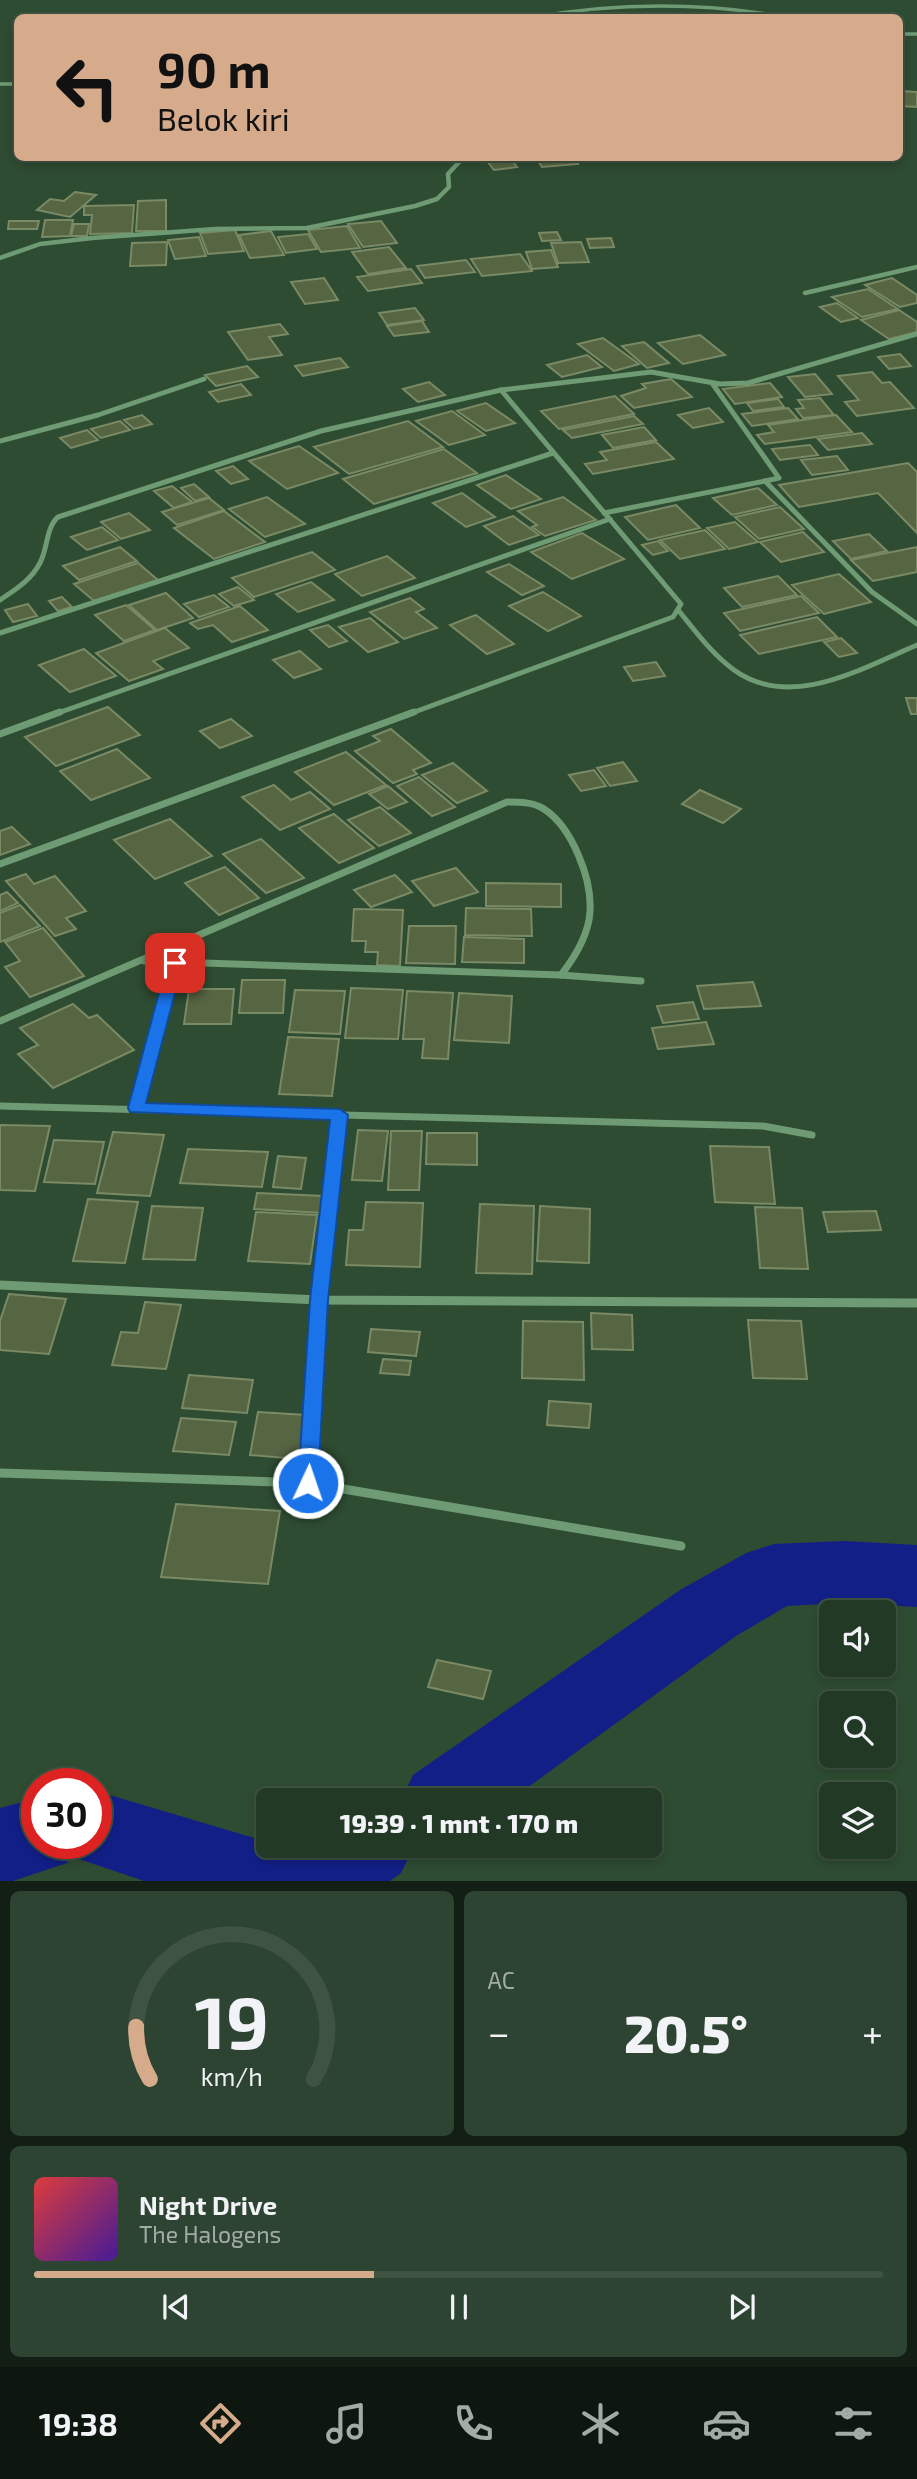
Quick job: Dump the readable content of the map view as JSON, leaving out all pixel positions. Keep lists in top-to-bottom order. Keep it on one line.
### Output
{"page":{"turn":["90 m","Belok kiri"],"limit":"30","trip":"19:39 · 1 mnt · 170 m","tile":"AC","heat":["−","20.5°","+"],"song":["Night Drive","The Halogens"],"tabs":"19:38","gauge":["19","km/h"]}}
